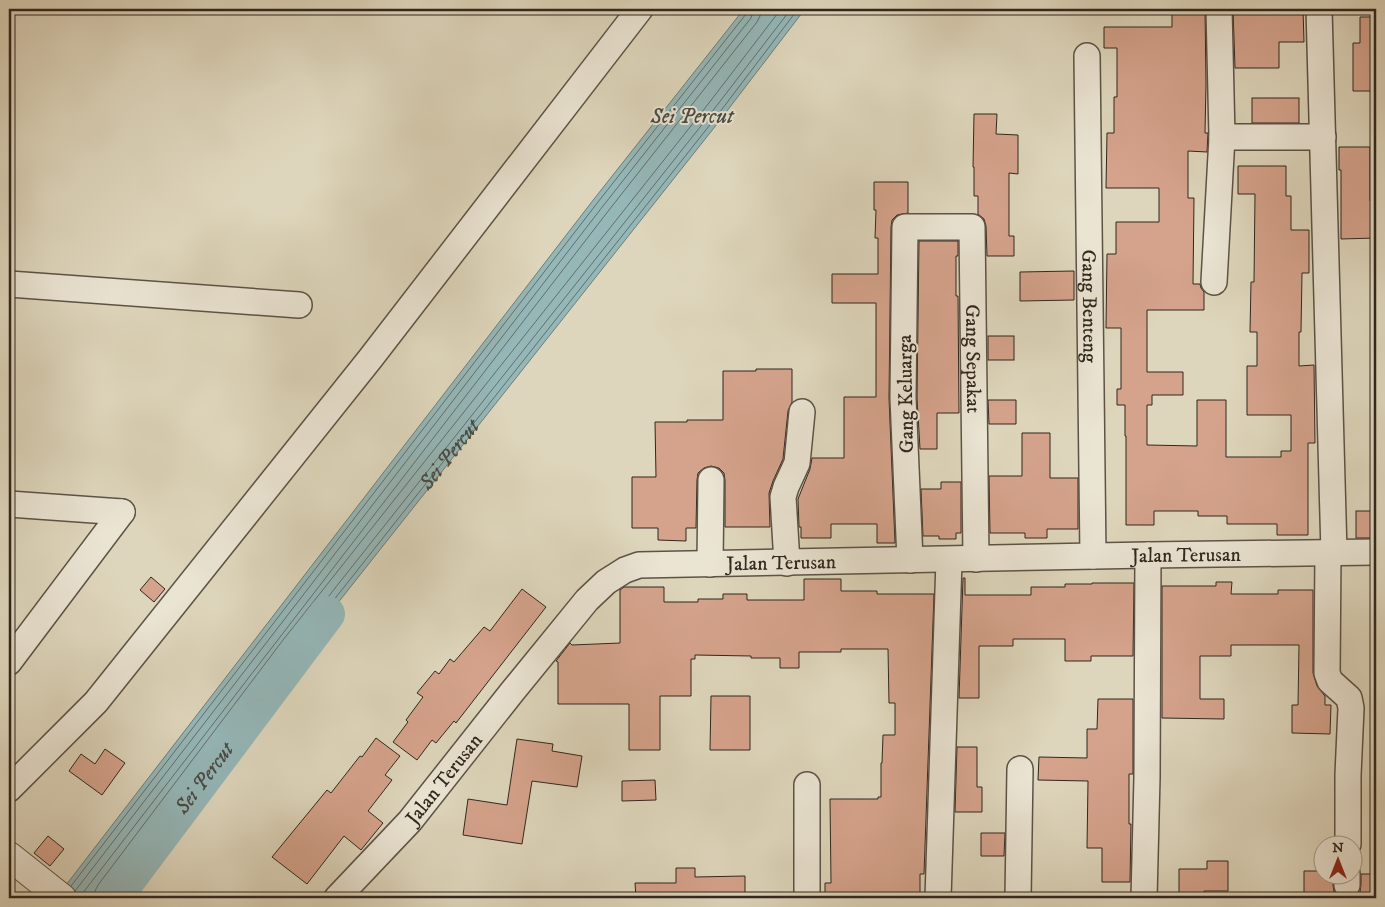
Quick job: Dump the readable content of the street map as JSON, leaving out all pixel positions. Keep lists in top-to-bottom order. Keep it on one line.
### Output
{"streets":{"street":["Gang Benteng","Gang Sepakat","Gang Keluarga","Jalan Terusan"]},"crossings":[["Gang Benteng","Jalan Terusan"],["Gang Sepakat","Gang Keluarga"],["Gang Sepakat","Jalan Terusan"],["Gang Keluarga","Jalan Terusan"]],"water":["Sei Percut"],"north":"top"}
